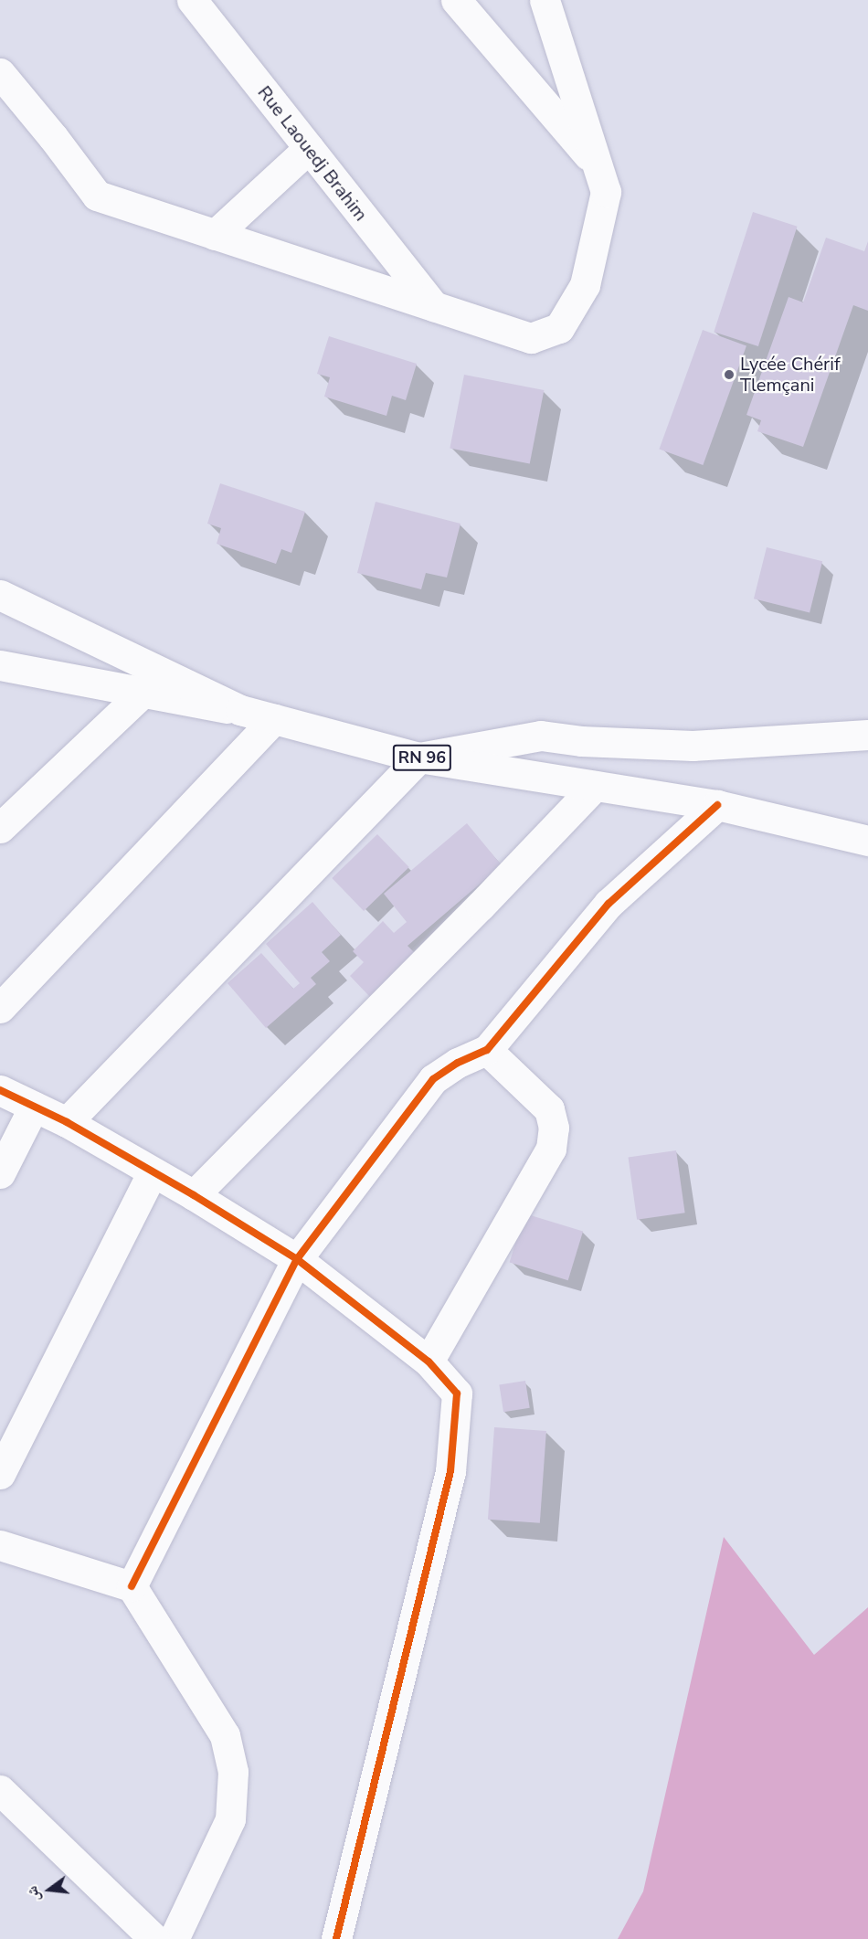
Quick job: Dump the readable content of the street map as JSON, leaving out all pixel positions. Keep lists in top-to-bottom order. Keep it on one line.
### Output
{"streets":{"street":["Rue Laouedj Brahim","RN 96"]},"places":["Lycée Chérif Tlemçani"],"north":"left"}
